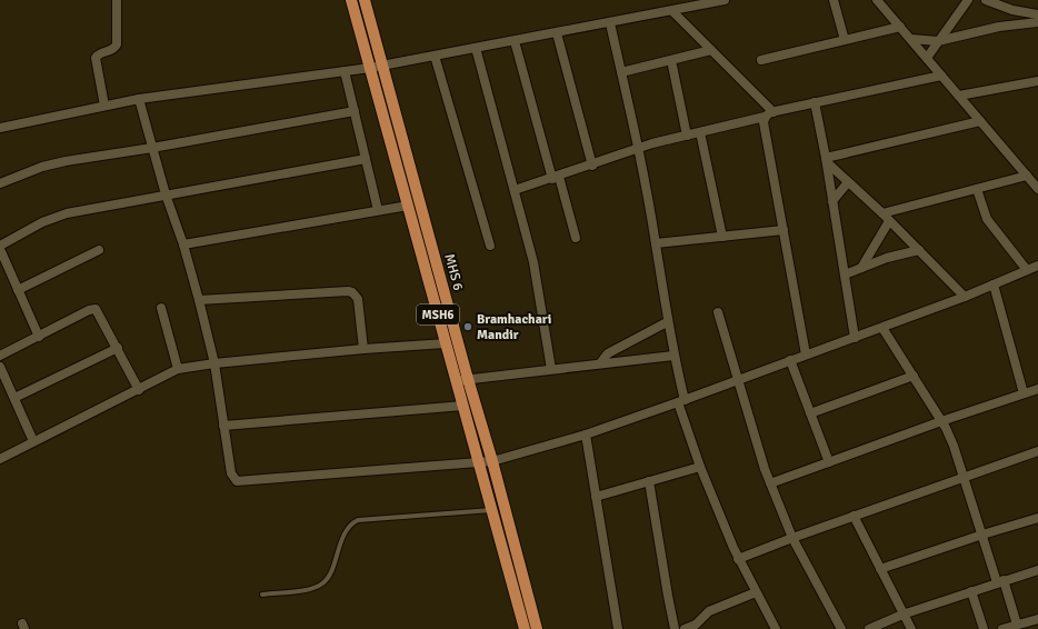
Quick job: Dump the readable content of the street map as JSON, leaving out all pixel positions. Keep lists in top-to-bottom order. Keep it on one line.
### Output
{"streets":{"main road":["MHS 6","MSH6"]},"crossings":[["MHS 6","MSH6"]],"places":["Bramhachari Mandir"]}
